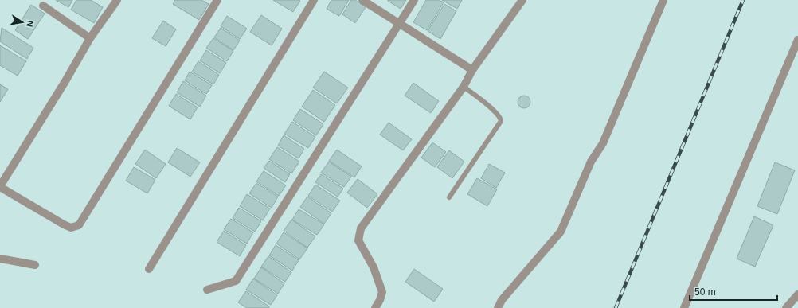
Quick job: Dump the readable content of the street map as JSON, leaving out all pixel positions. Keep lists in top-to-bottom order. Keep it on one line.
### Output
{"scale_bar":"50 m","north":"right"}
